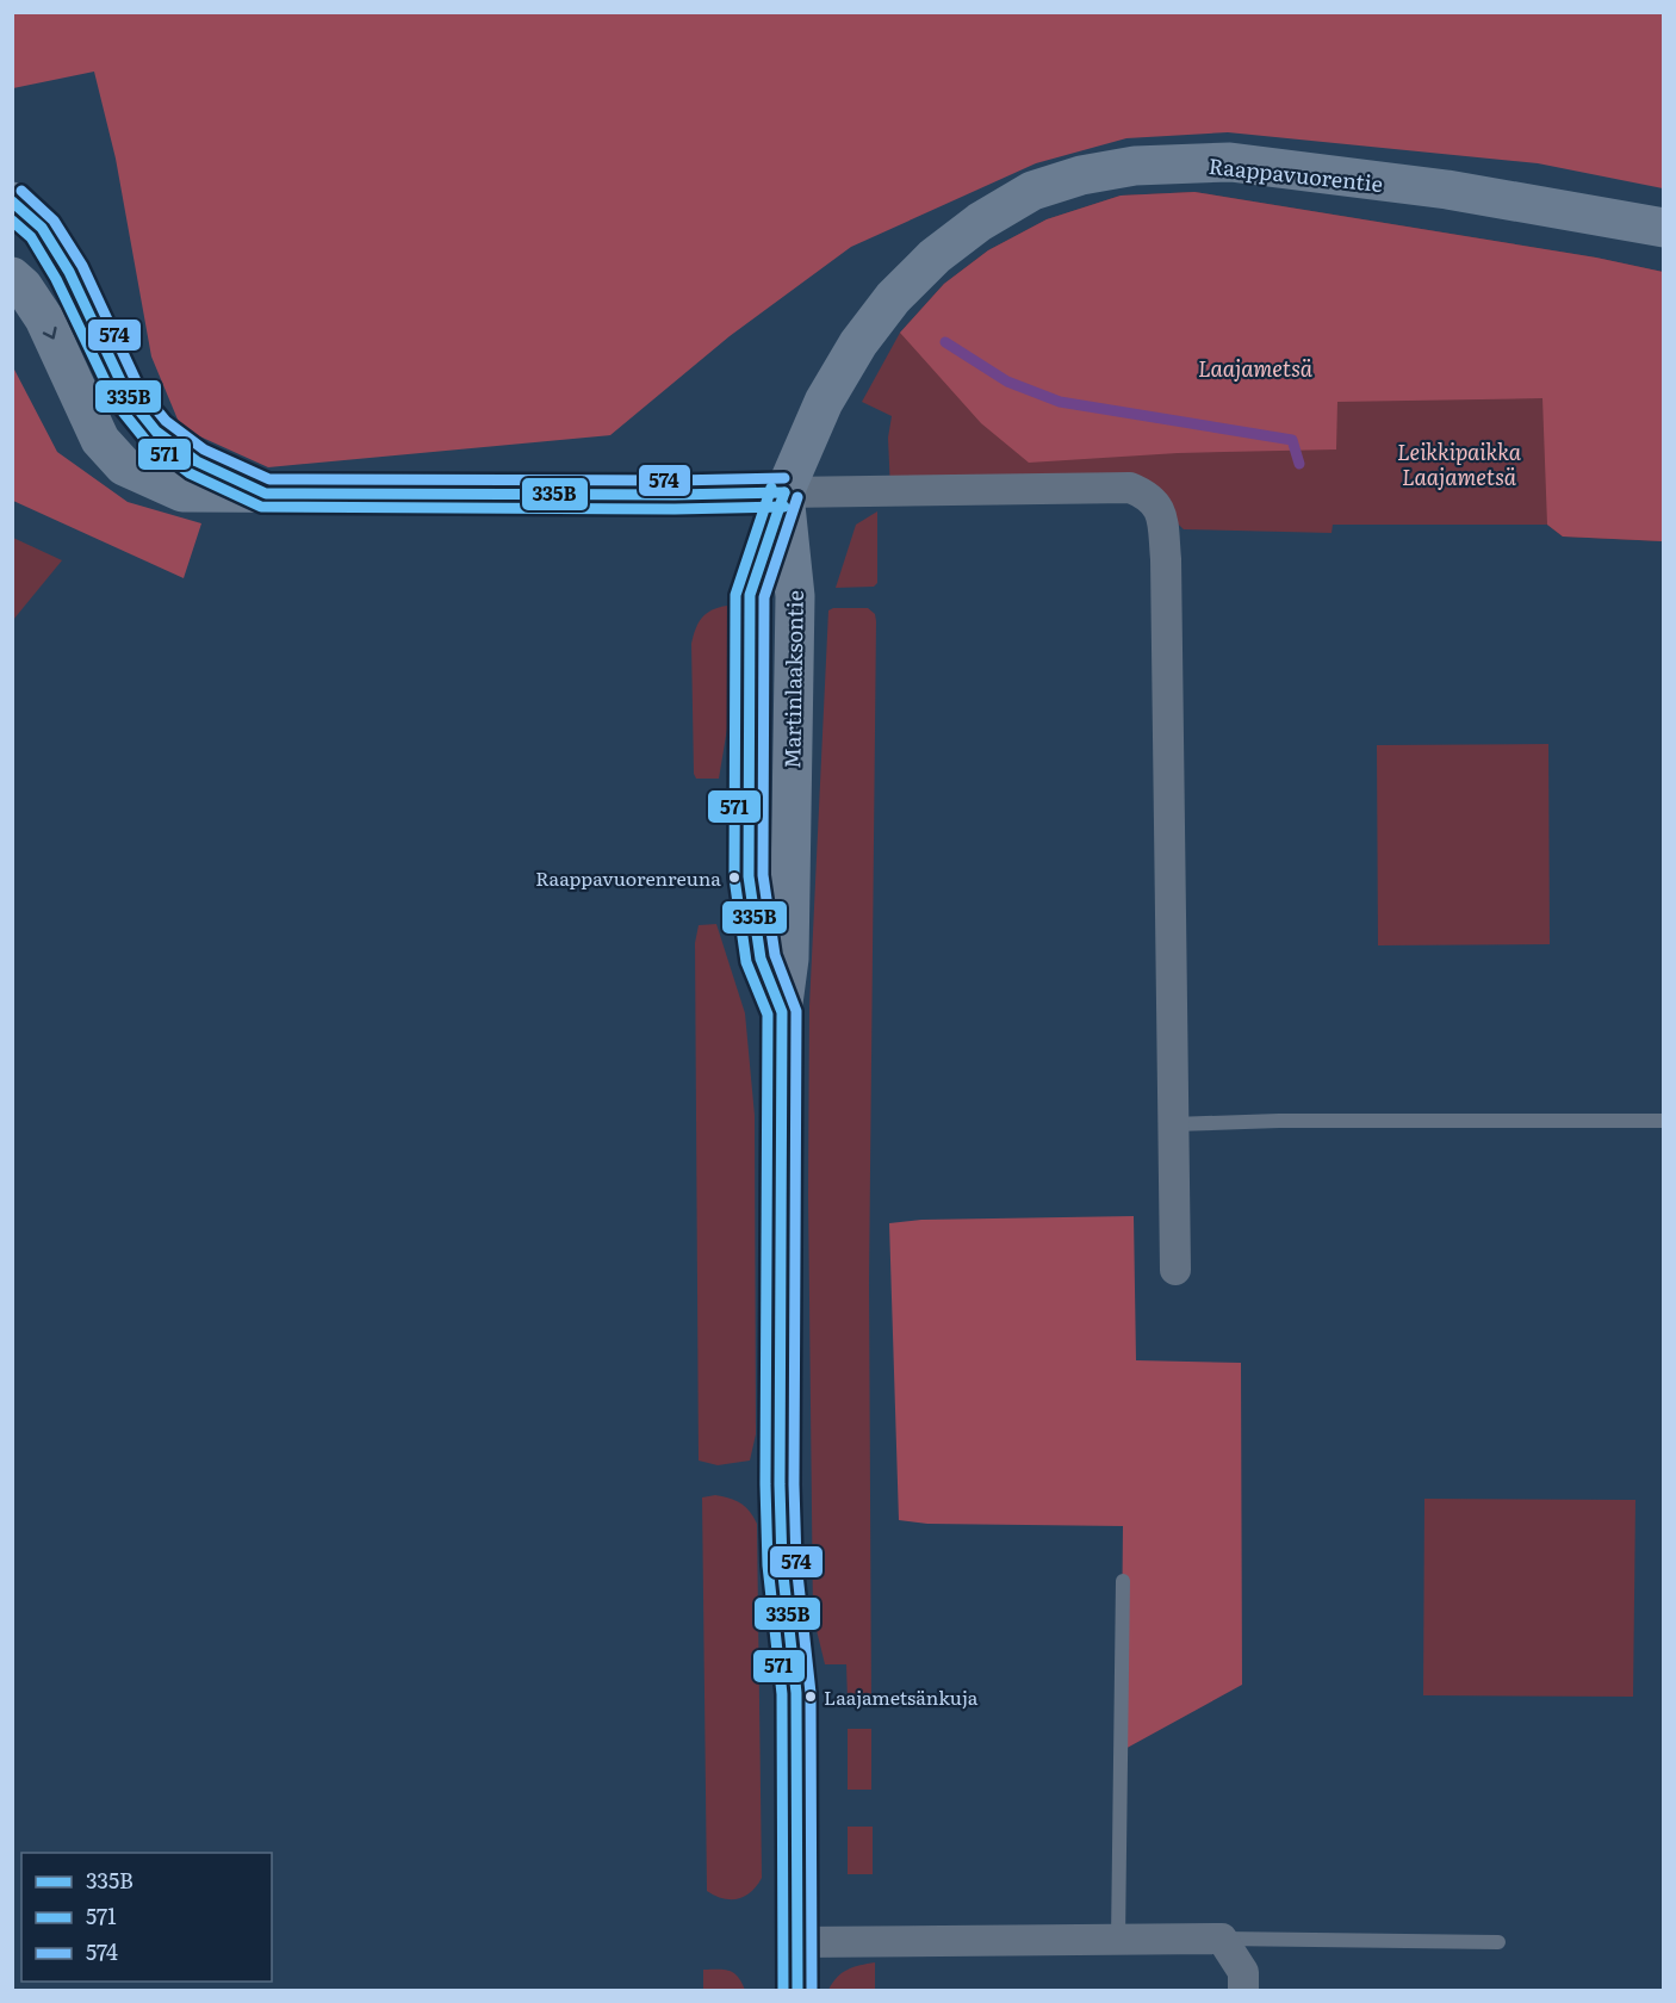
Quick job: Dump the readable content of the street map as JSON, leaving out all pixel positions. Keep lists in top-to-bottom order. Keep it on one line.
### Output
{"streets":{"main road":["Raappavuorentie","Martinlaaksontie"]},"crossings":[["Raappavuorentie","Martinlaaksontie"]],"parks":["Laajametsä","Leikkipaikka Laajametsä"],"places":["Raappavuorenreuna","Laajametsänkuja"],"lines":["transit line 574","transit line 335B","transit line 571"],"legend":["335B","571","574"]}
